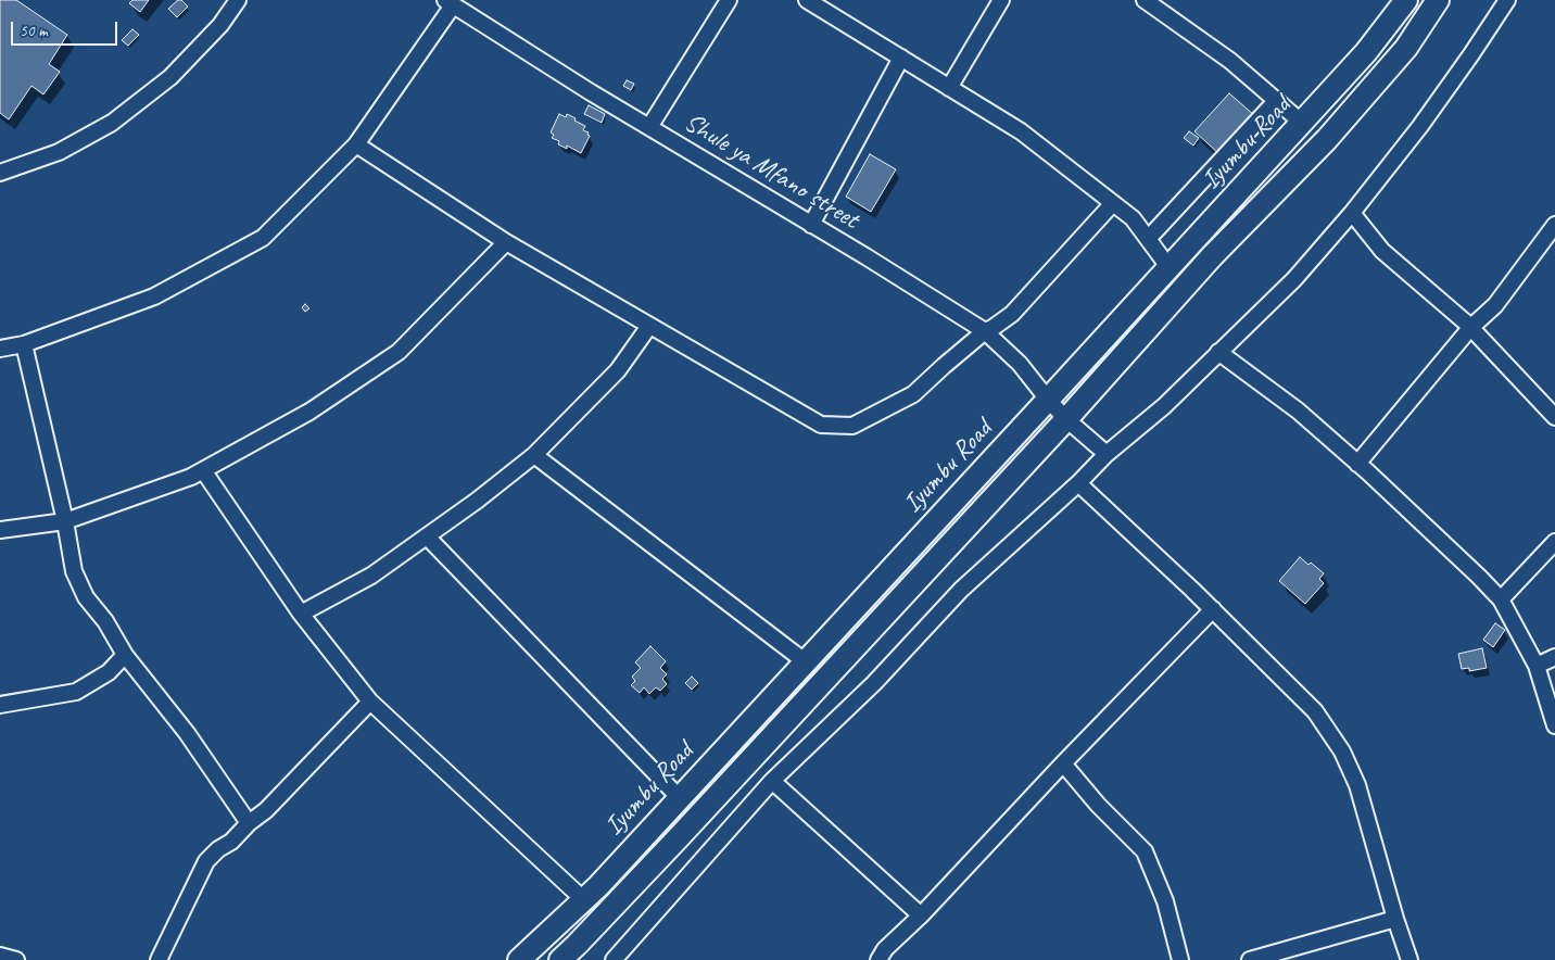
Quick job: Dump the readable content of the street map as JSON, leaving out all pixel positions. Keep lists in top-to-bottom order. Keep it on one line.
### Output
{"streets":{"main road":["Iyumbu Road"],"street":["Shule ya Mfano street"]},"crossings":[["Iyumbu Road","Shule ya Mfano street"]],"scale_bar":"50 m"}
